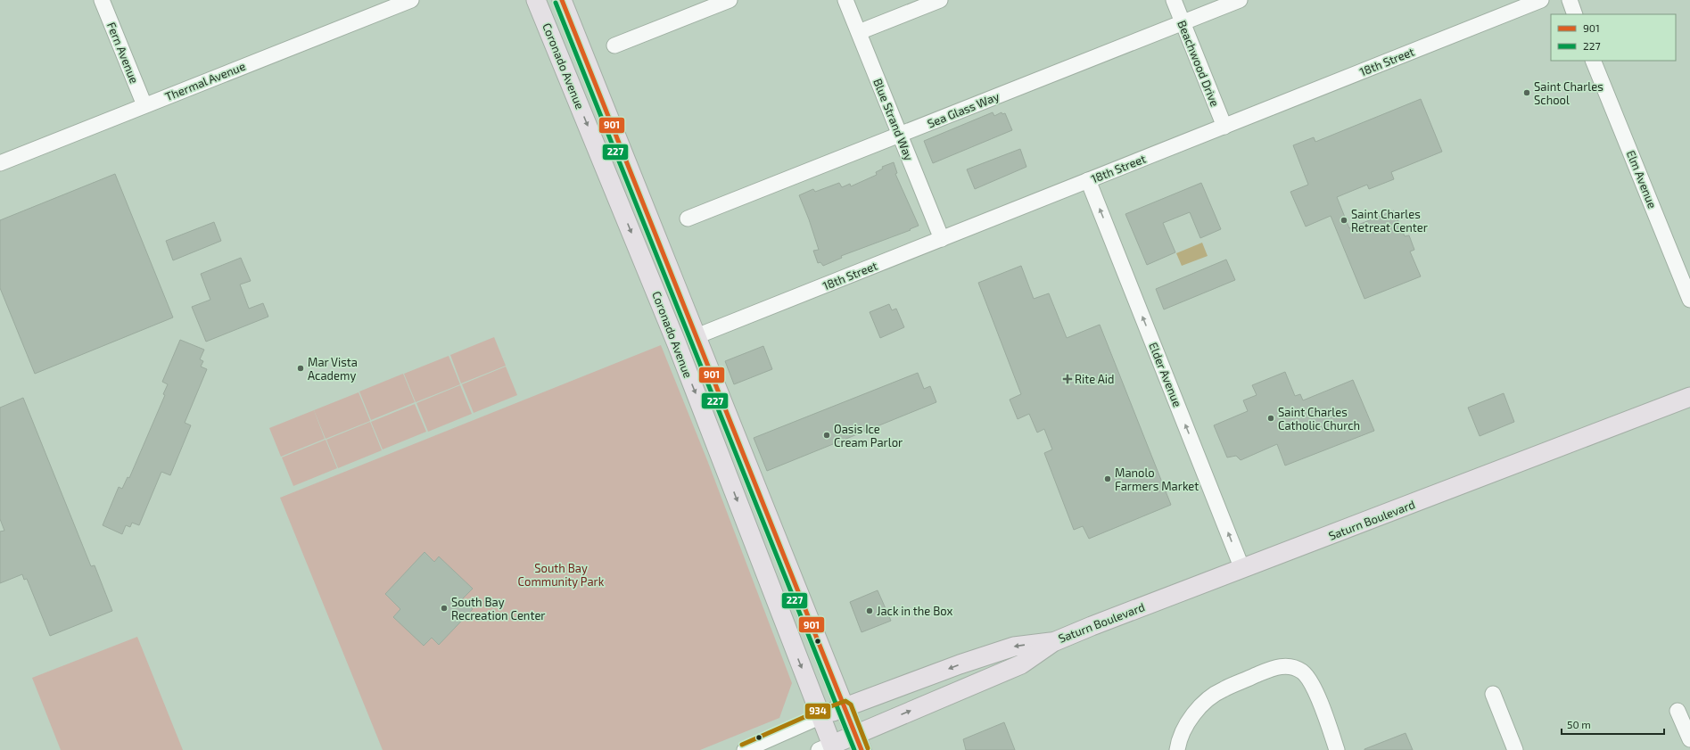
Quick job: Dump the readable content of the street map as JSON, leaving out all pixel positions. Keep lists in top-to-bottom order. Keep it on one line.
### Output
{"streets":{"main road":["Coronado Avenue","Saturn Boulevard"],"street":["Fern Avenue","18th Street","Beachwood Drive","Thermal Avenue","Sea Glass Way","Blue Strand Way","Elm Avenue","Elder Avenue"]},"crossings":[["Fern Avenue","Thermal Avenue"],["18th Street","Beachwood Drive"],["18th Street","Coronado Avenue"],["18th Street","Blue Strand Way"],["18th Street","Elder Avenue"],["Beachwood Drive","Sea Glass Way"],["Coronado Avenue","Saturn Boulevard"],["Sea Glass Way","Blue Strand Way"],["Elder Avenue","Saturn Boulevard"]],"one_way":["Elder Avenue"],"parks":["South Bay Community Park"],"places":{"other":["Saint Charles School","Saint Charles Retreat Center","Mar Vista Academy","Saint Charles Catholic Church","Oasis Ice Cream Parlor","Manolo Farmers Market","South Bay Recreation Center","Jack in the Box"],"health":["Rite Aid"]},"lines":["transit line 901","transit line 227","transit line 934"],"legend":["901","227"],"scale_bar":"50 m"}
